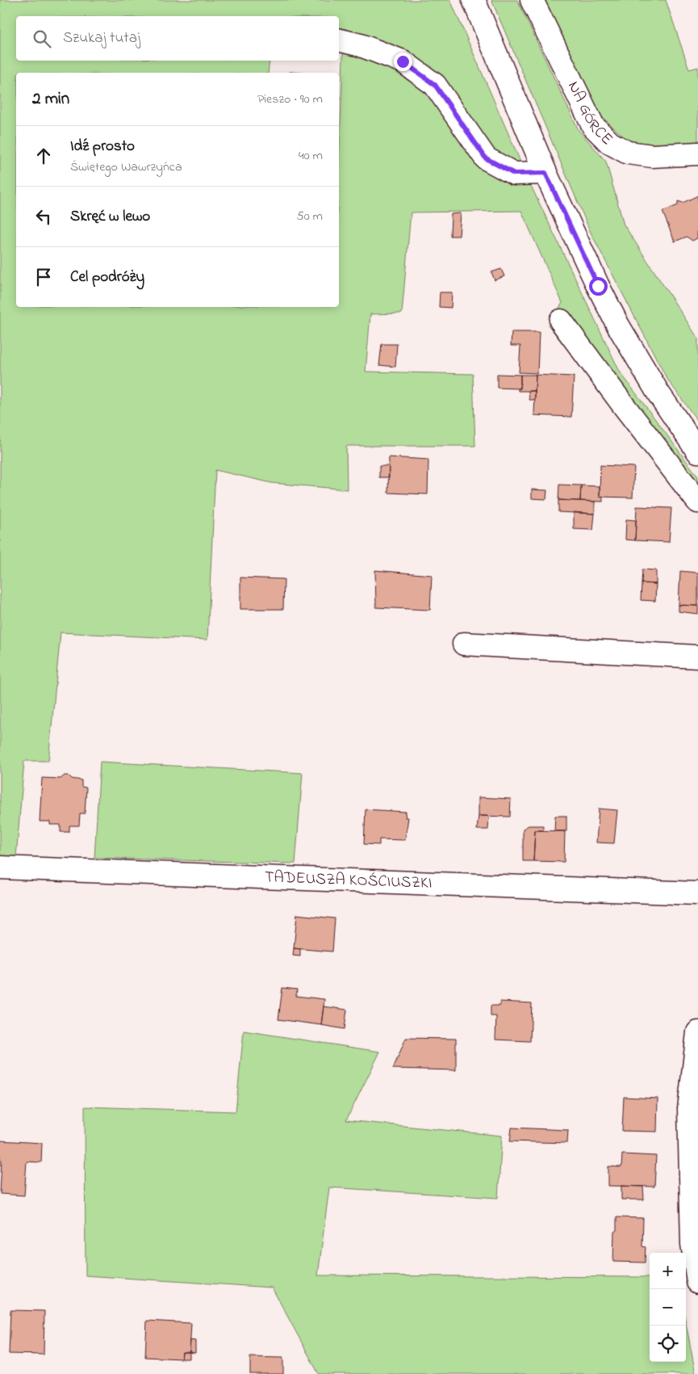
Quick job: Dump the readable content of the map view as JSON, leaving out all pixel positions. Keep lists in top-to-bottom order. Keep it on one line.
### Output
{"streets":{"street":["NA GÓRCE","TADEUSZA KOŚCIUSZKI"]},"page":{"search":"Szukaj tutaj","heading":["2 min","Pieszo · 90 m"],"list":[["Idź prosto","Świętego Wawrzyńca","40 m"],["Skręć w lewo","50 m"],"Cel podróży"],"map_buttons":["+","−"]}}
